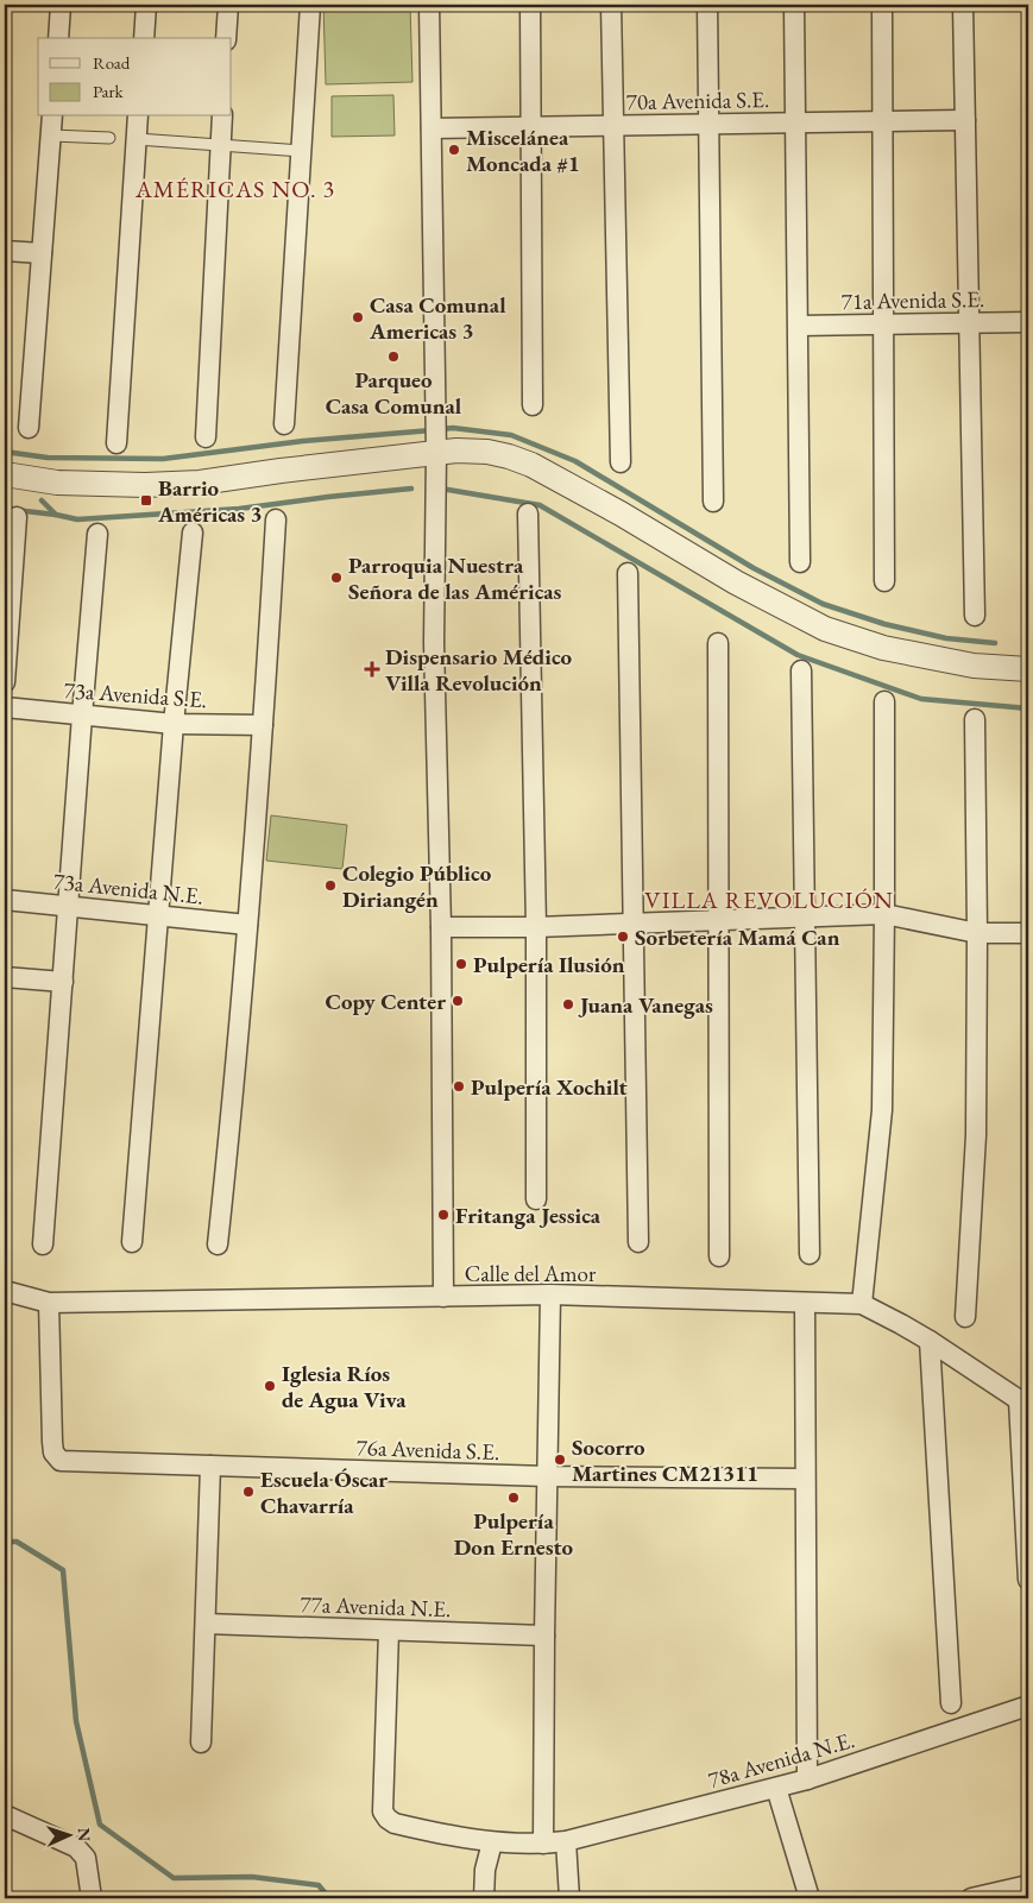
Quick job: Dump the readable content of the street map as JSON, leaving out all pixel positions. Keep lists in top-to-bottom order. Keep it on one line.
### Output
{"streets":{"street":["70a Avenida S.E.","71a Avenida S.E.","73a Avenida S.E.","73a Avenida N.E.","Calle del Amor","76a Avenida S.E.","77a Avenida N.E.","78a Avenida N.E."]},"crossings":[["Calle del Amor","76a Avenida S.E."],["77a Avenida N.E.","78a Avenida N.E."]],"districts":["AMÉRICAS NO. 3","VILLA REVOLUCIÓN"],"places":{"other":["Miscelánea Moncada #1","Casa Comunal Americas 3","Parqueo Casa Comunal","Parroquia Nuestra Señora de las Américas","Colegio Público Diriangén","Sorbetería Mamá Can","Pulpería Ilusión","Copy Center","Juana Vanegas","Pulpería Xochilt","Fritanga Jessica","Iglesia Ríos de Agua Viva","Socorro Martines CM21311","Escuela Óscar Chavarría","Pulpería Don Ernesto"],"transit":["Barrio Américas 3"],"health":["Dispensario Médico Villa Revolución"]},"legend":["Road","Park"],"north":"right"}
